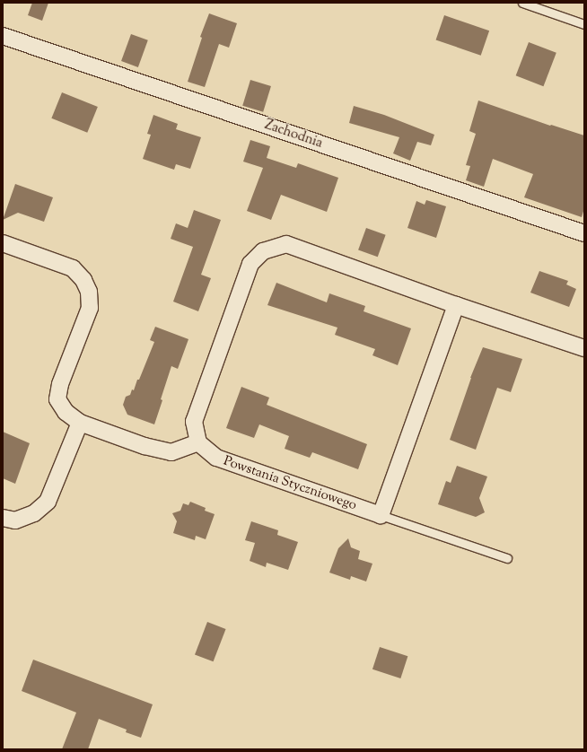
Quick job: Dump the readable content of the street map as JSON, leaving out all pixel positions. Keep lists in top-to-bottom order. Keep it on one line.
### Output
{"streets":{"street":["Zachodnia","Powstania Styczniowego"]}}
